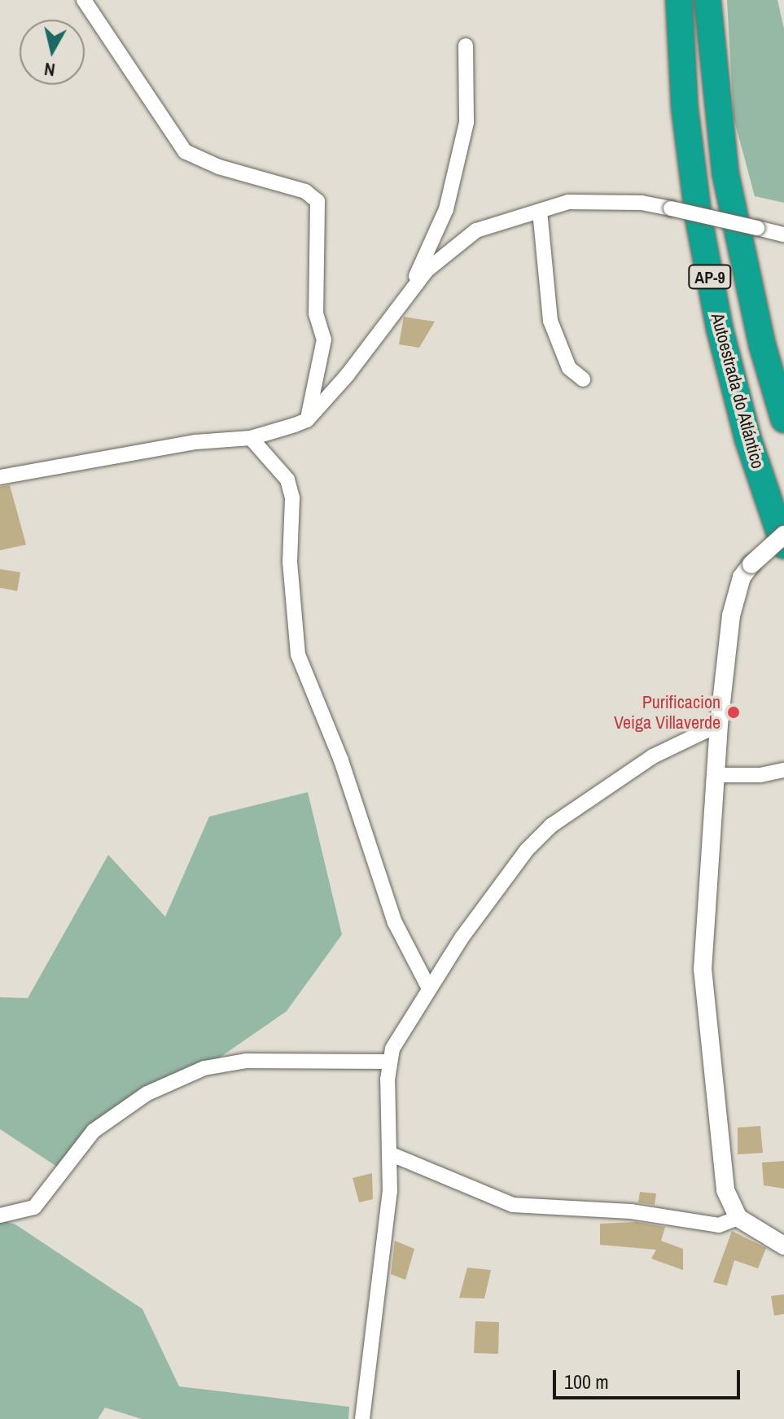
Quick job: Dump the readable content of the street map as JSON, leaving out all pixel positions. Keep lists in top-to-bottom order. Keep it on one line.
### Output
{"streets":{"highway":["AP-9","Autoestrada do Atlántico"]},"places":["Purificacion Veiga Villaverde"],"scale_bar":"100 m","north":"bottom"}
